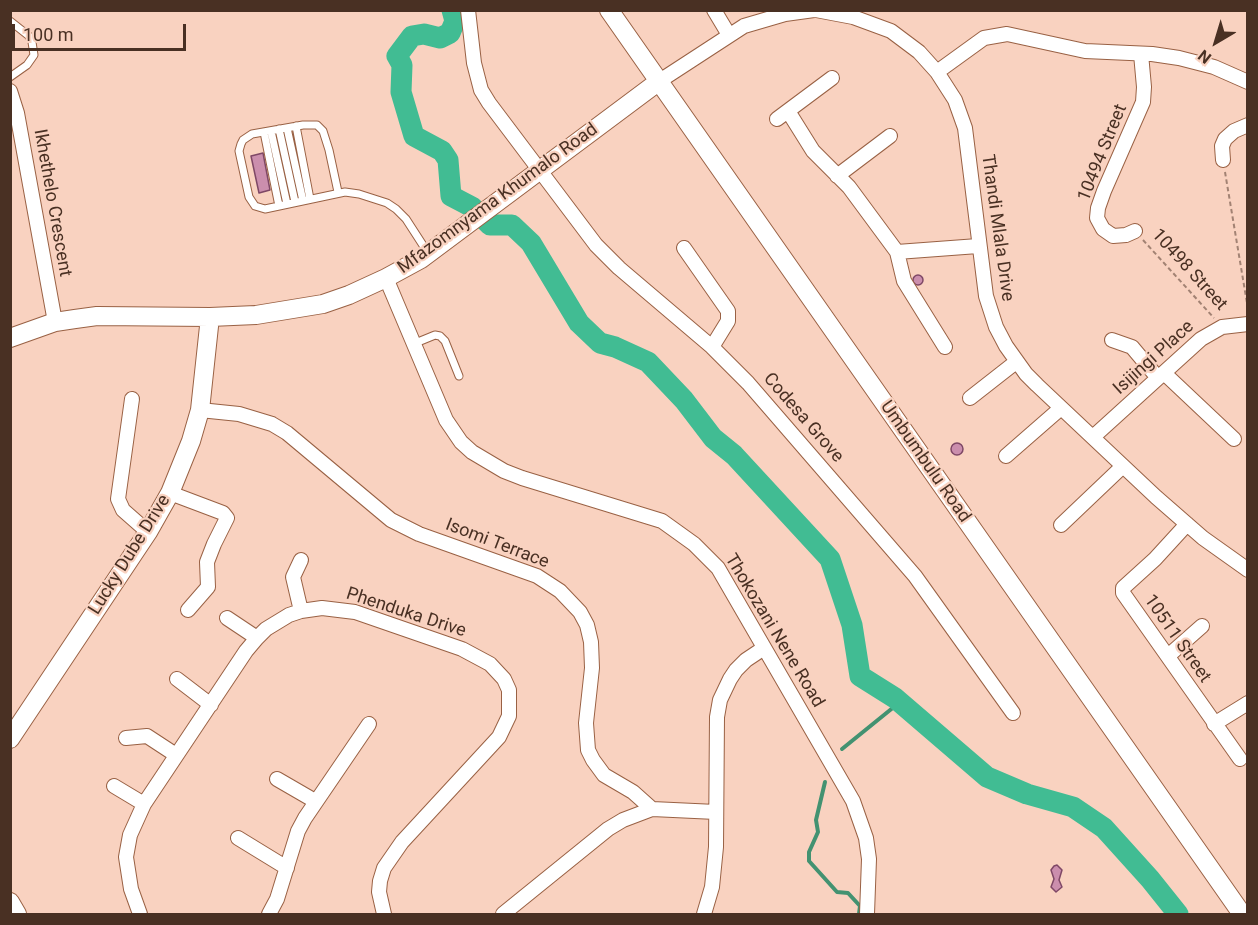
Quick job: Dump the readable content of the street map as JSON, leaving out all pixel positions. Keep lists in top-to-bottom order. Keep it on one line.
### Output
{"streets":{"street":["10494 Street","Mfazomnyama Khumalo Road","Ikhethelo Crescent","Thandi Mlala Drive","Isijingi Place","Codesa Grove","Umbumbulu Road","Isomi Terrace","Lucky Dube Drive","Phenduka Drive","Thokozani Nene Road","10511 Street"],"path":["10498 Street"]},"crossings":[["10494 Street","10498 Street"],["Mfazomnyama Khumalo Road","Ikhethelo Crescent"],["Mfazomnyama Khumalo Road","Thandi Mlala Drive"],["Mfazomnyama Khumalo Road","Codesa Grove"],["Mfazomnyama Khumalo Road","Umbumbulu Road"],["Mfazomnyama Khumalo Road","Lucky Dube Drive"],["Mfazomnyama Khumalo Road","Thokozani Nene Road"],["Thandi Mlala Drive","Isijingi Place"],["Thandi Mlala Drive","Umbumbulu Road"],["Thandi Mlala Drive","10511 Street"],["10498 Street","Isijingi Place"],["Isomi Terrace","Lucky Dube Drive"]],"scale_bar":"100 m","north":"bottom left"}
